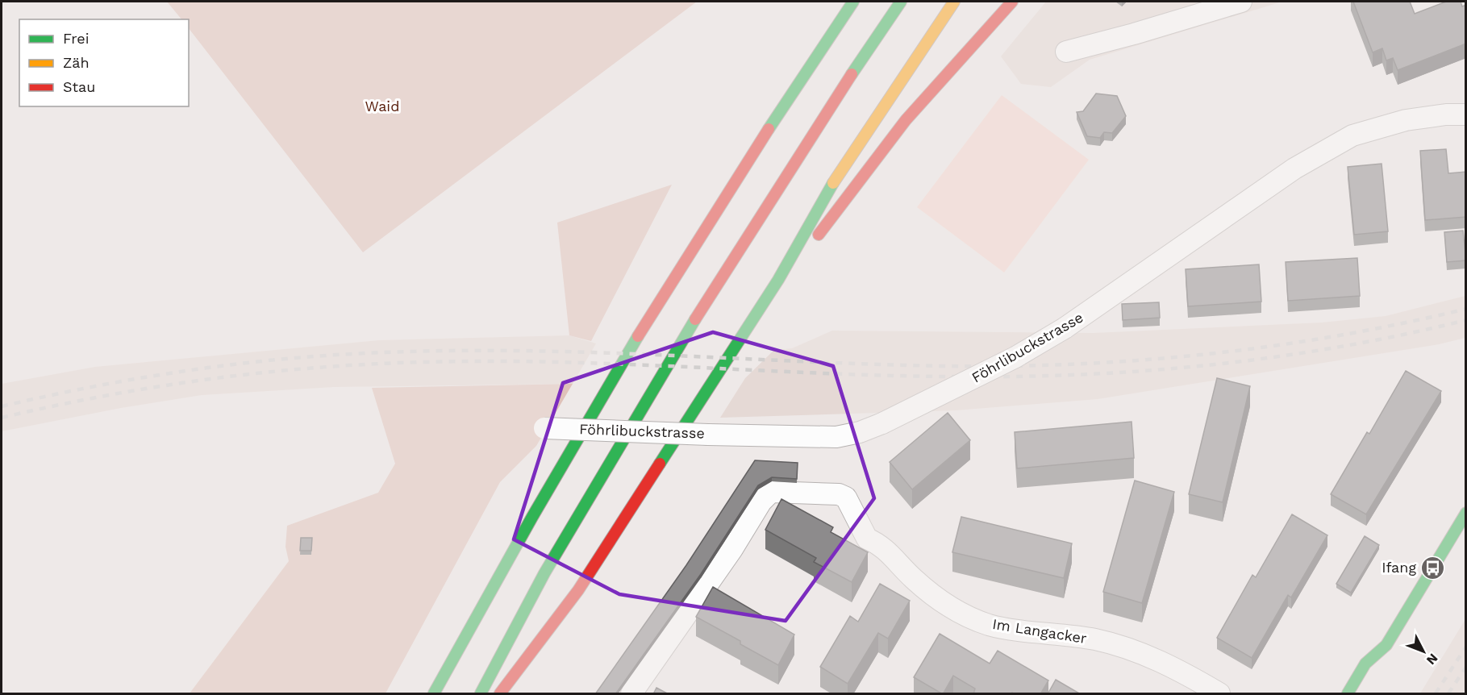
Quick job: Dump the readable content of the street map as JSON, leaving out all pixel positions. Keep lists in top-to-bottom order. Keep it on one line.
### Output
{"streets":{"street":["Föhrlibuckstrasse","Im Langacker"]},"parks":["Waid"],"places":{"bus stop":["Ifang"]},"legend":["Frei","Zäh","Stau"],"north":"bottom right"}
